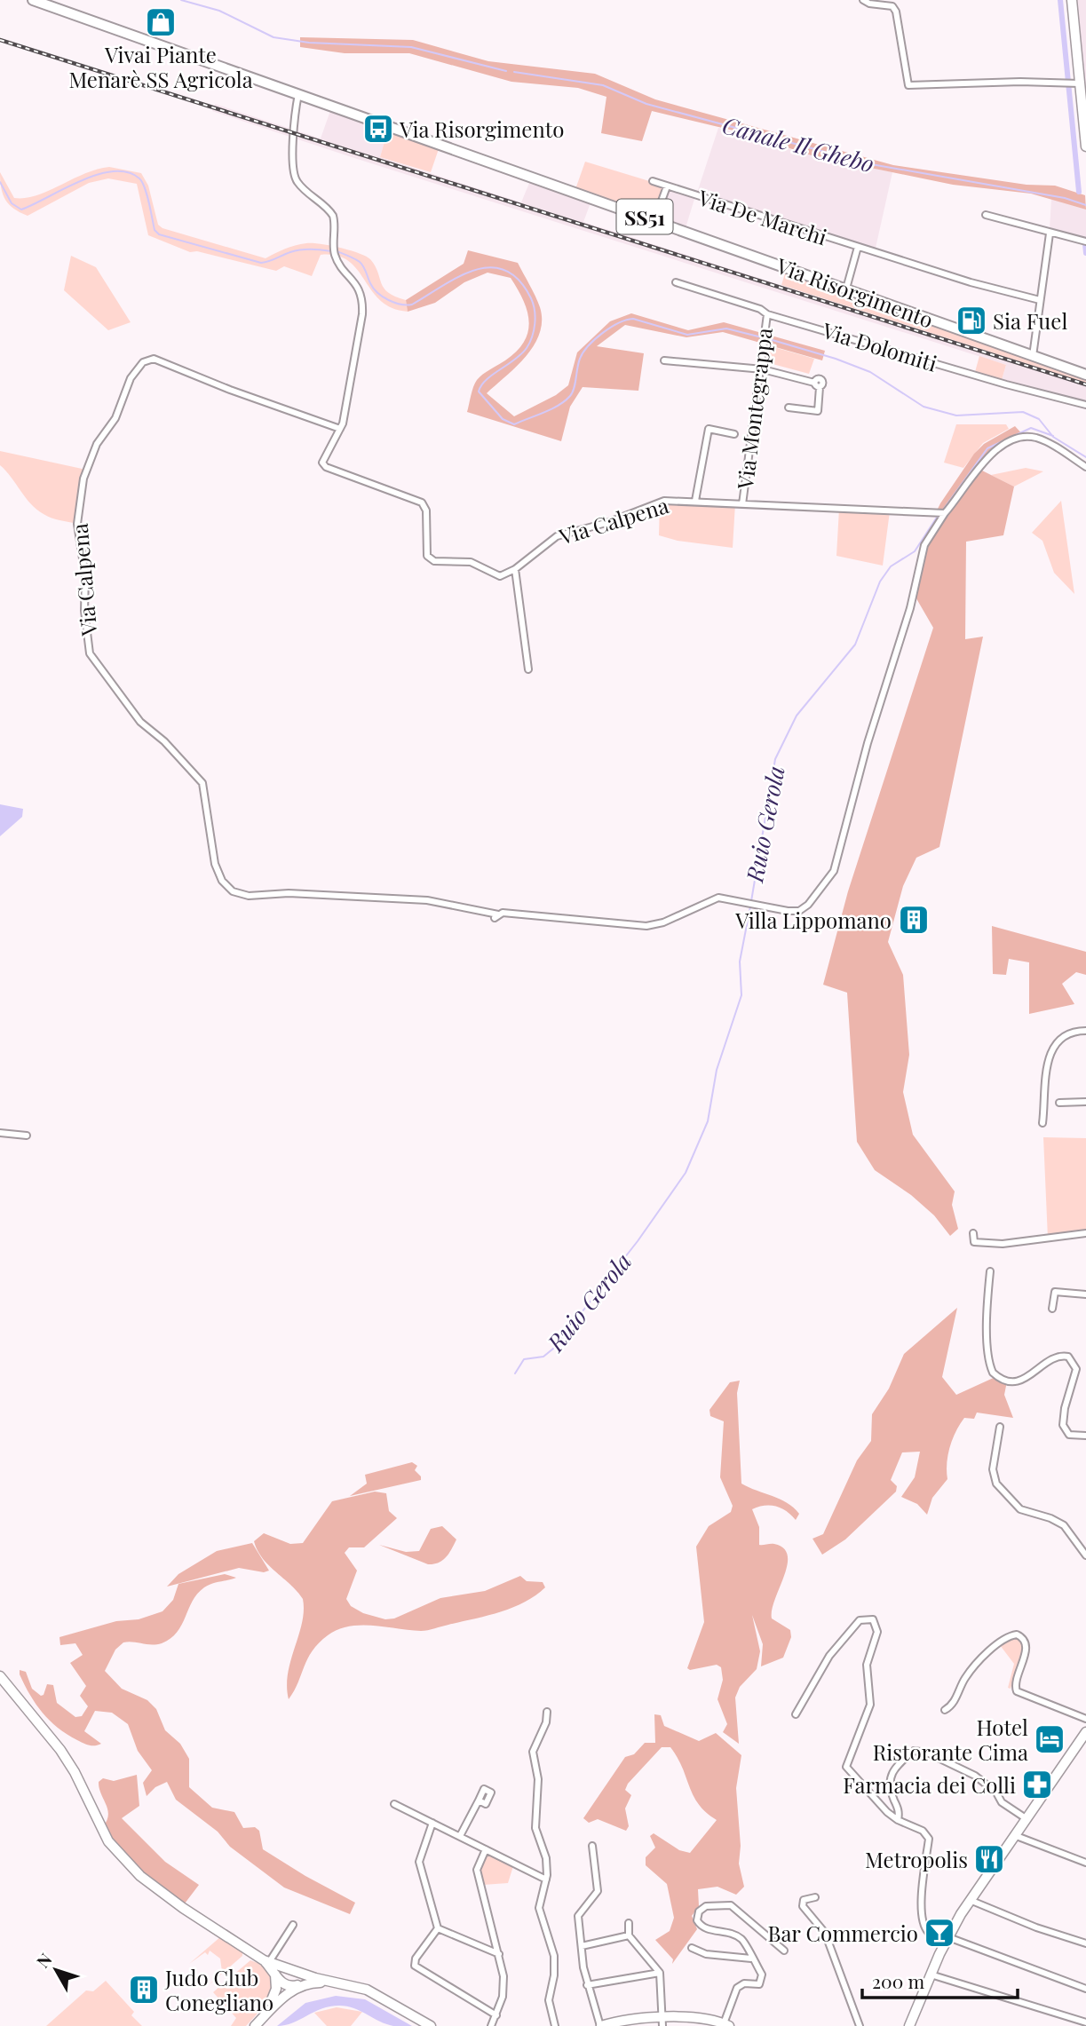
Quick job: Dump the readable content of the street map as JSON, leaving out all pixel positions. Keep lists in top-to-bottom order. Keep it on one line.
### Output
{"streets":{"main road":["SS51","Via Risorgimento"],"street":["Via De Marchi","Via Dolomiti","Via Montegrappa","Via Calpena"]},"crossings":[["SS51","Via Risorgimento"],["Via Dolomiti","Via Montegrappa"],["Via Montegrappa","Via Calpena"]],"water":["Canale Il Ghebo","Ruio Gerola"],"places":{"shop":["Vivai Piante Menarè SS Agricola"],"bus stop":["Via Risorgimento"],"fuel station":["Sia Fuel"],"building":["Villa Lippomano","Judo Club Conegliano"],"hotel":["Hotel Ristorante Cima"],"pharmacy":["Farmacia dei Colli"],"restaurant":["Metropolis"],"bar":["Bar Commercio"]},"scale_bar":"200 m","north":"top left"}
